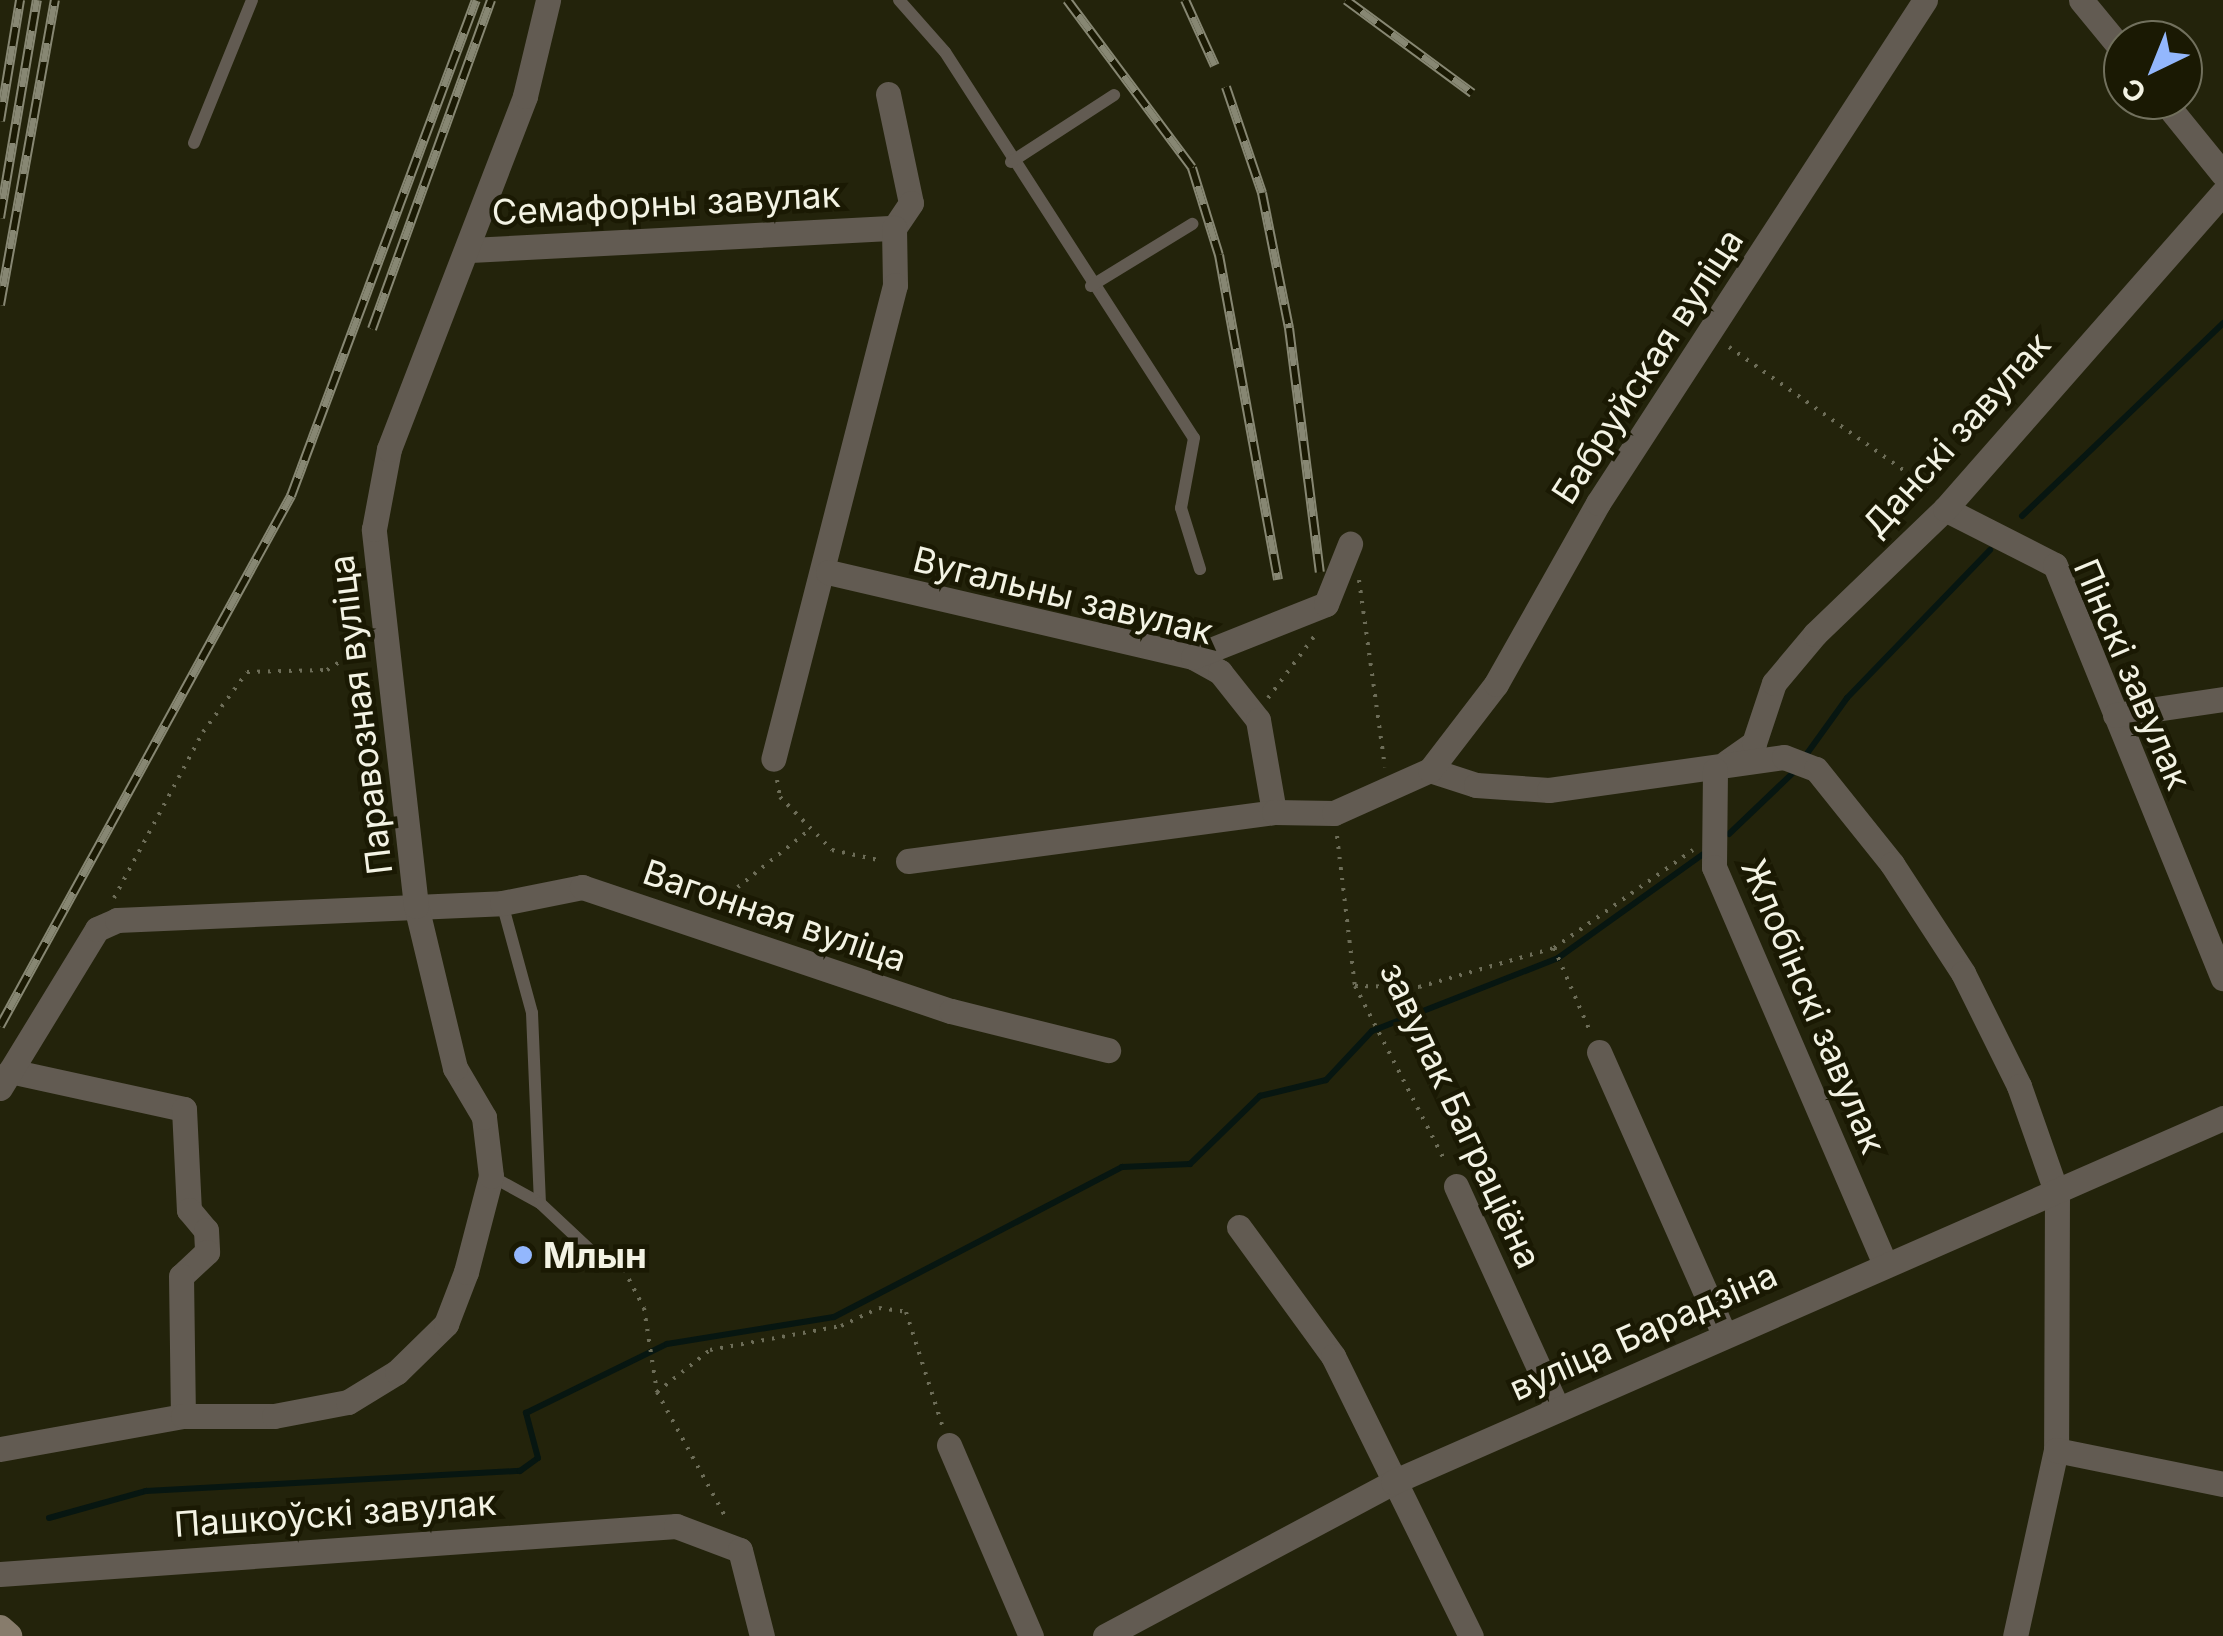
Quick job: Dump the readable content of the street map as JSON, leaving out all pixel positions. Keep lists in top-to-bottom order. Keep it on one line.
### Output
{"streets":{"street":["Семафорны завулак","Бабруйская вуліца","Данскі завулак","Вугальны завулак","Пінскі завулак","Паравозная вуліца","Вагонная вуліца","Жлобінскі завулак","завулак Баграціёна","вуліца Барадзіна","Пашкоўскі завулак"]},"crossings":[["Семафорны завулак","Паравозная вуліца"],["Данскі завулак","Пінскі завулак"],["Данскі завулак","Жлобінскі завулак"],["Паравозная вуліца","Вагонная вуліца"],["Жлобінскі завулак","вуліца Барадзіна"],["завулак Баграціёна","вуліца Барадзіна"]],"places":["Млын"],"north":"bottom left"}
